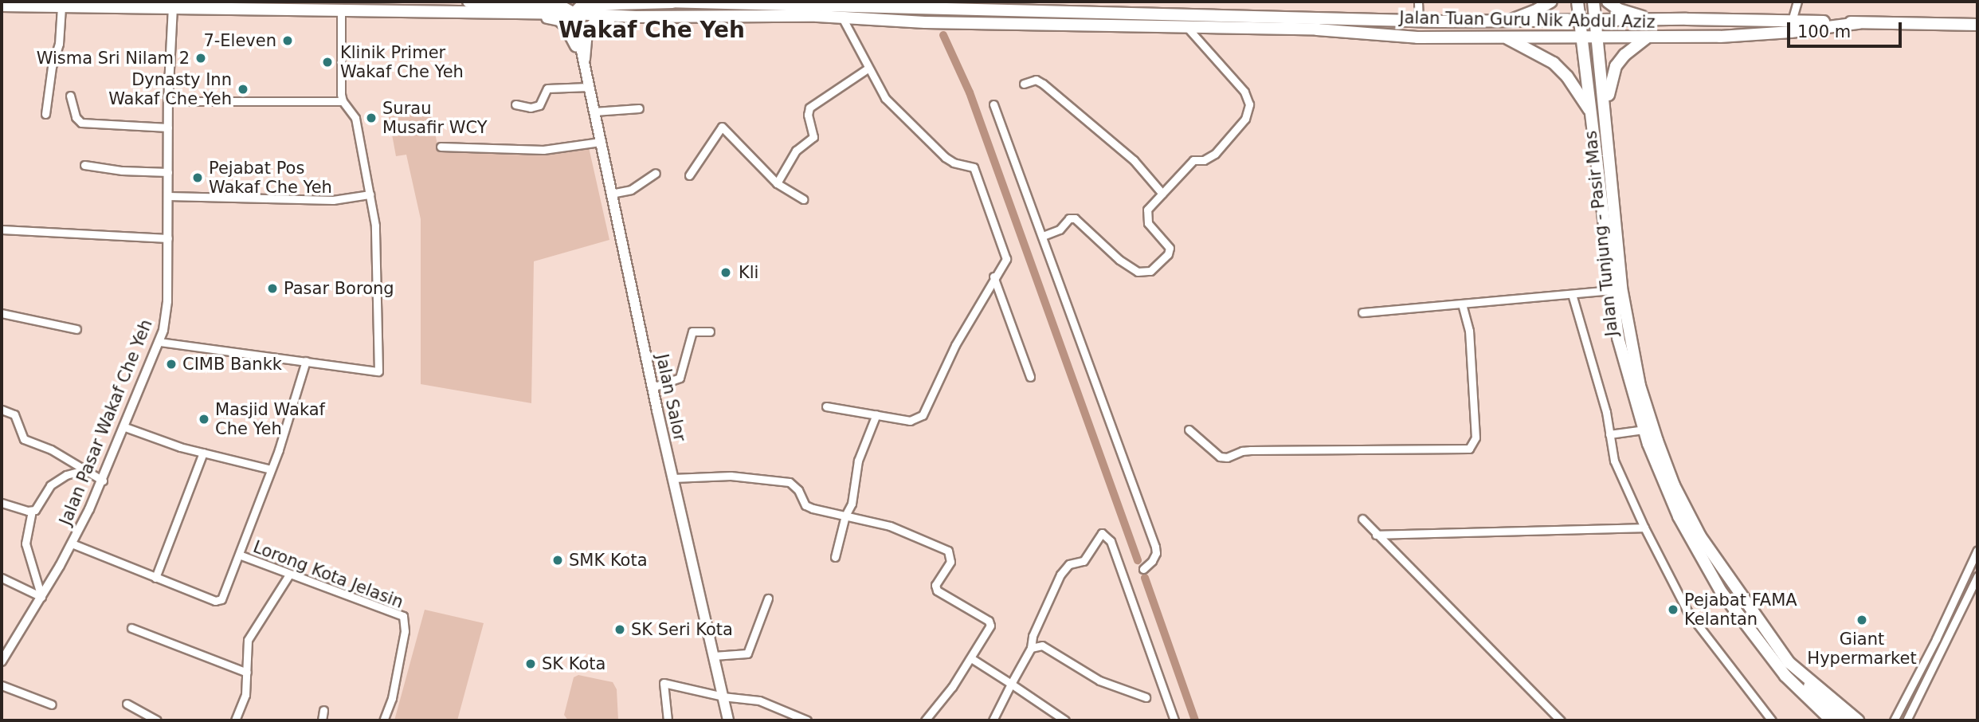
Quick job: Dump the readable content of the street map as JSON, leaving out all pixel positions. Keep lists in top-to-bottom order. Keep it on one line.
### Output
{"streets":{"main road":["Jalan Tuan Guru Nik Abdul Aziz","Jalan Tunjung - Pasir Mas","Jalan Salor"],"street":["Jalan Pasar Wakaf Che Yeh","Lorong Kota Jelasin"]},"crossings":[["Jalan Tuan Guru Nik Abdul Aziz","Jalan Tunjung - Pasir Mas"],["Jalan Tuan Guru Nik Abdul Aziz","Jalan Salor"],["Jalan Tuan Guru Nik Abdul Aziz","Jalan Pasar Wakaf Che Yeh"]],"districts":["Wakaf Che Yeh"],"places":["7-Eleven","Wisma Sri Nilam 2","Klinik Primer Wakaf Che Yeh","Dynasty Inn Wakaf Che Yeh","Surau Musafir WCY","Pejabat Pos Wakaf Che Yeh","Kli","Pasar Borong","CIMB Bankk","Masjid Wakaf Che Yeh","SMK Kota","Pejabat FAMA Kelantan","Giant Hypermarket","SK Seri Kota","SK Kota"],"scale_bar":"100 m"}
